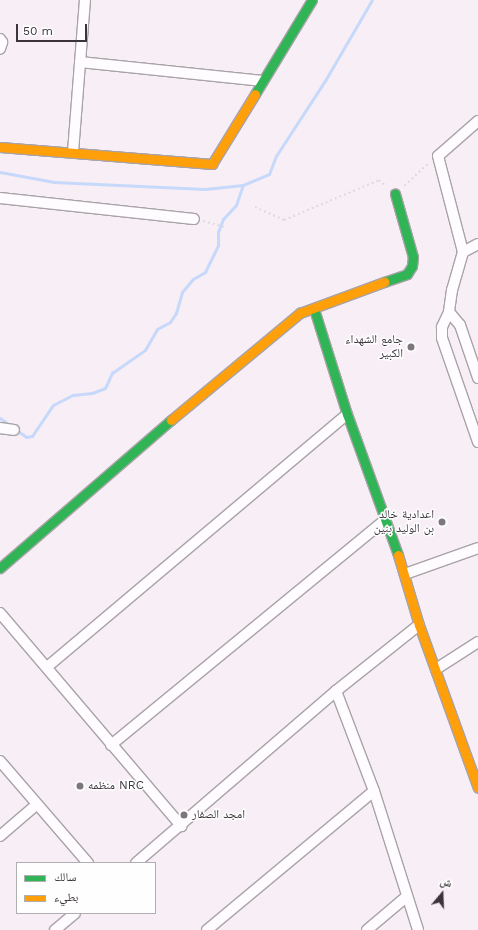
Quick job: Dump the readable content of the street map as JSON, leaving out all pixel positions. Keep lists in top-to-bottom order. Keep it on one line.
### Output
{"places":["جامع الشهداء الكبير","اعدادية خالد بن الوليد بنين","منظمه NRC","امجد الصفار"],"legend":["سالك","بطيء"],"scale_bar":"50 m","north":"top"}
